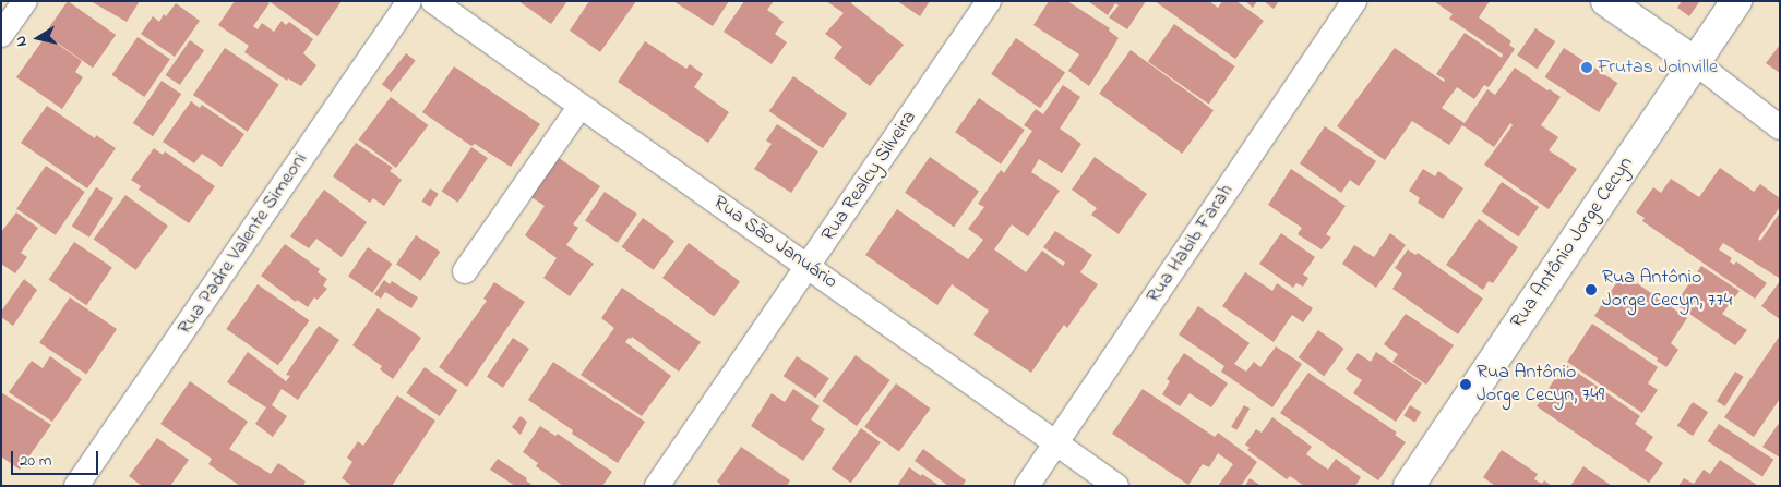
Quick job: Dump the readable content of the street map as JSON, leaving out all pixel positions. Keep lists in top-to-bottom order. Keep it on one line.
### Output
{"streets":{"street":["Rua Realcy Silveira","Rua São Januário","Rua Antônio Jorge Cecyn","Rua Padre Valente Simeoni","Rua Habib Farah"]},"crossings":[["Rua Realcy Silveira","Rua São Januário"],["Rua São Januário","Rua Habib Farah"]],"places":["Frutas Joinville","Rua Antônio Jorge Cecyn, 774","Rua Antônio Jorge Cecyn, 749"],"scale_bar":"20 m","north":"left"}
